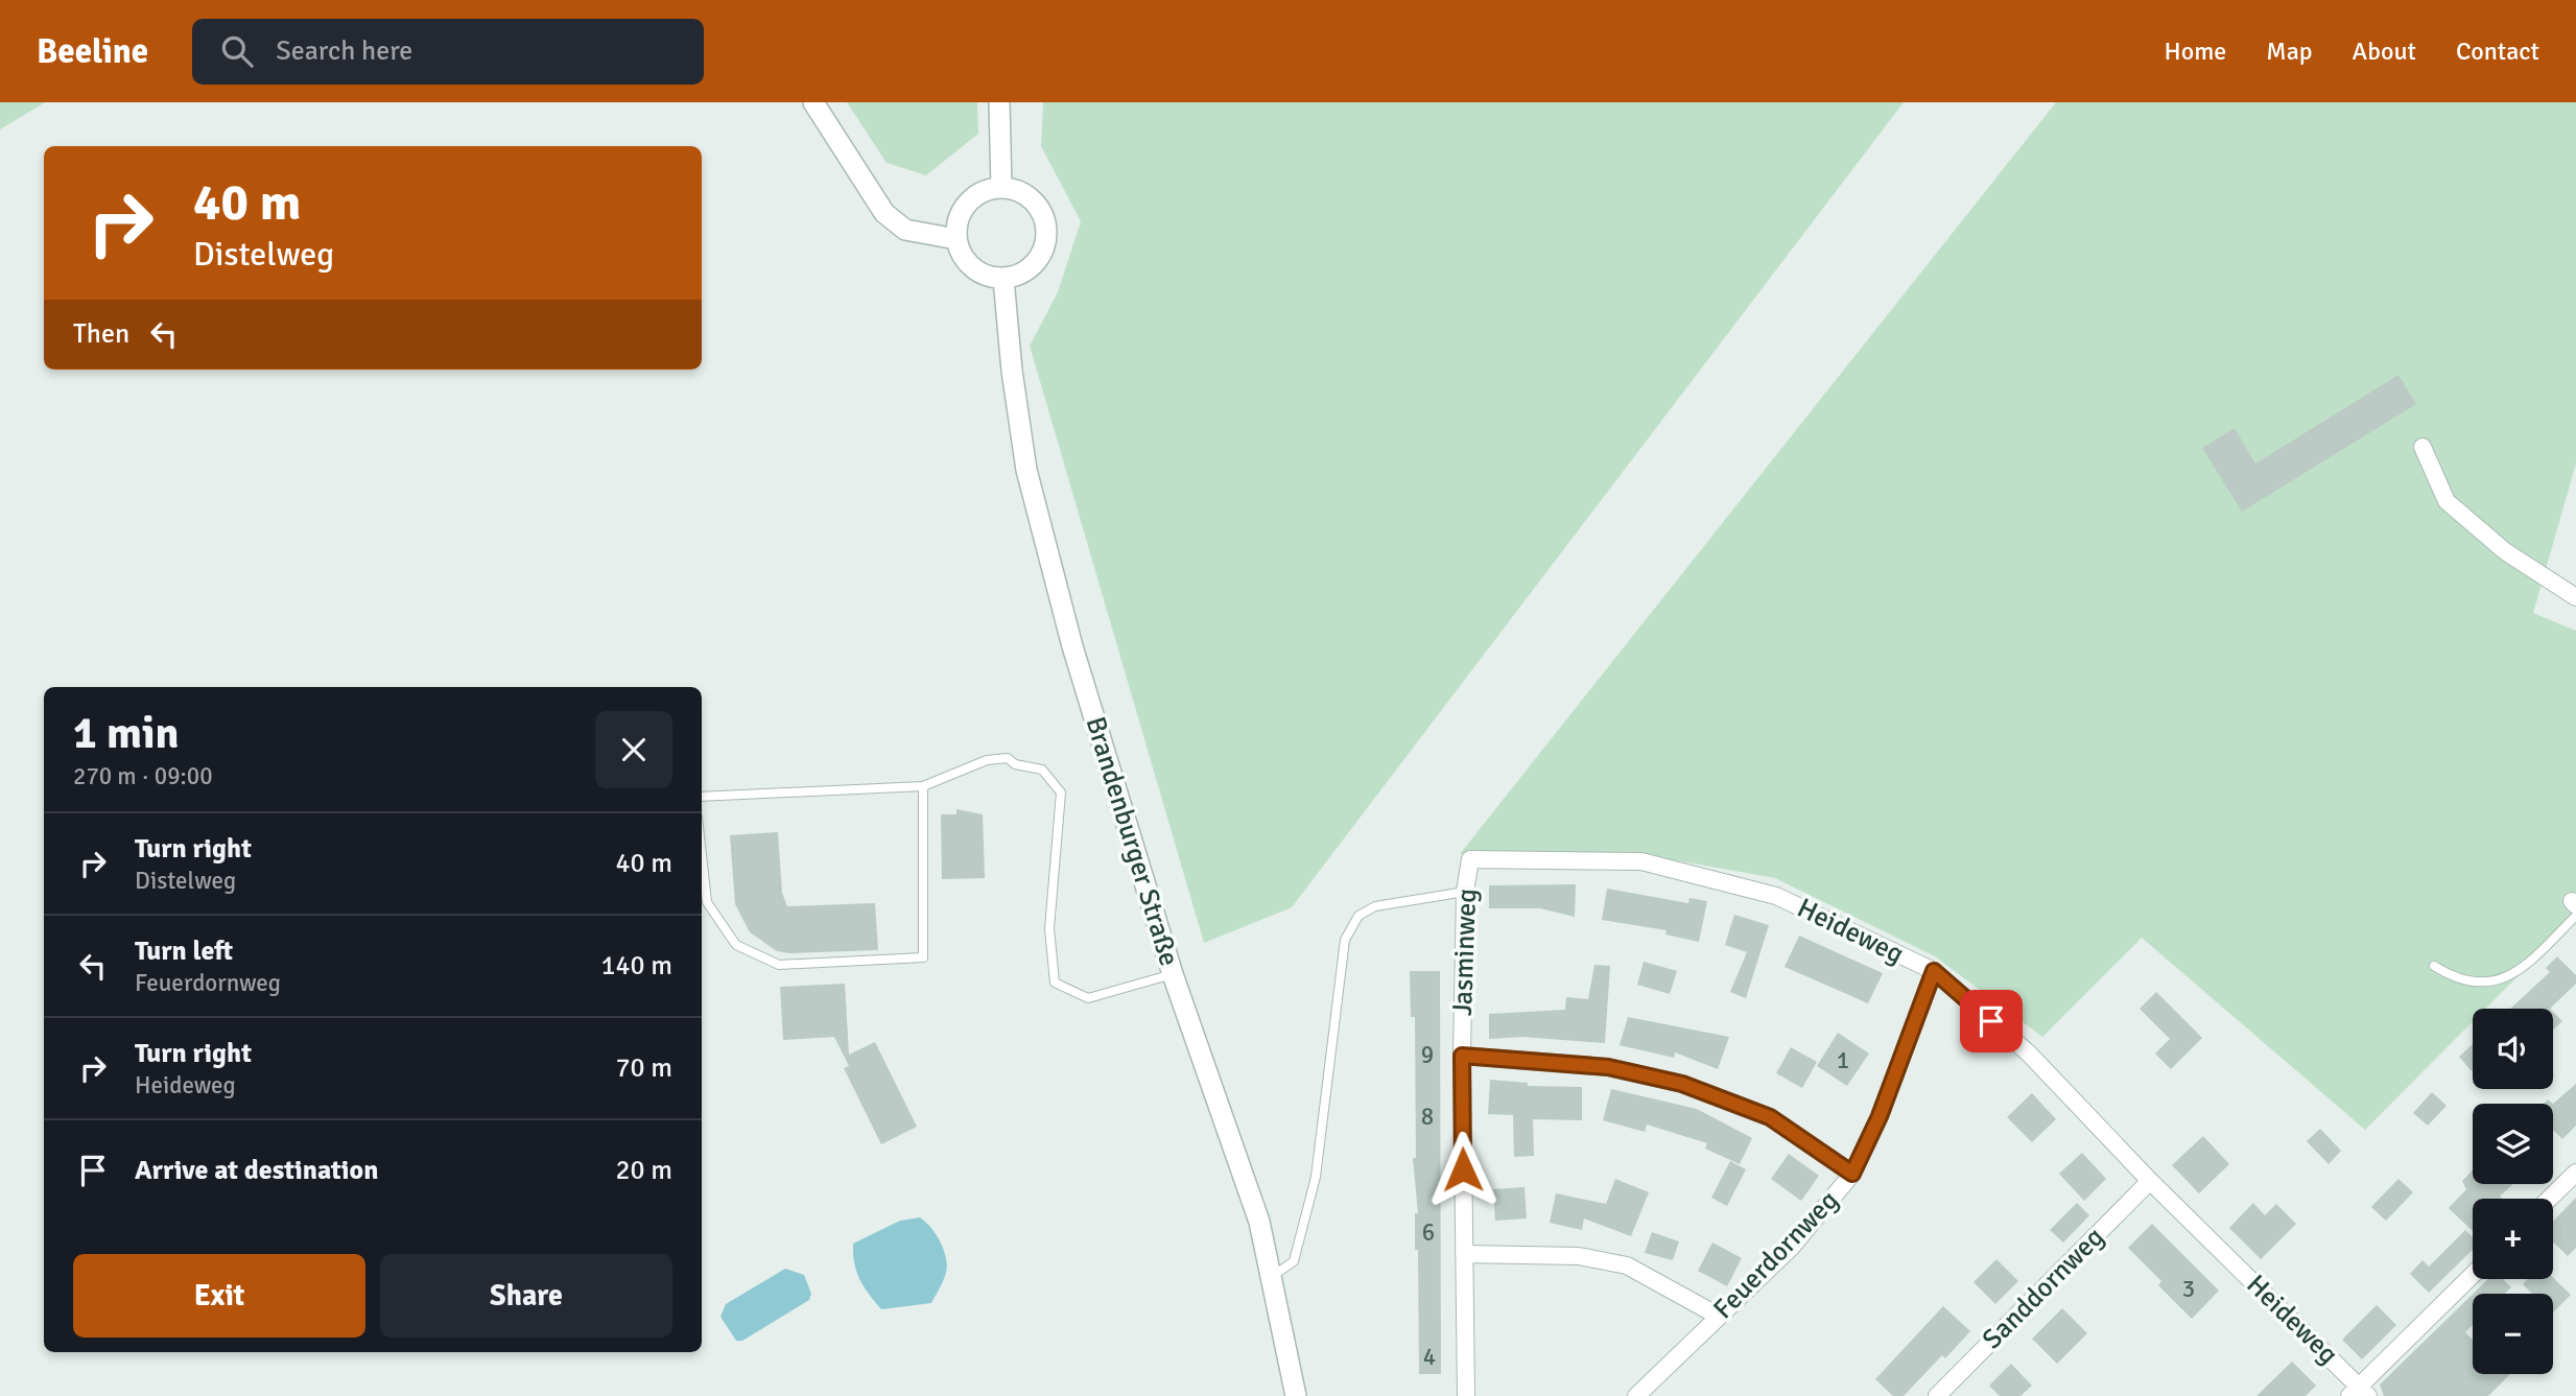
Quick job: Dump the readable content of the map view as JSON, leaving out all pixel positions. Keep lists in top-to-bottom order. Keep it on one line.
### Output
{"streets":{"street":["Brandenburger Straße","Heideweg","Jasminweg","Feuerdornweg","Sanddornweg"]},"crossings":[["Heideweg","Jasminweg"],["Heideweg","Feuerdornweg"],["Heideweg","Sanddornweg"]],"house_numbers":["9","1","8","6","3","4"],"page":{"header":"Beeline","search":"Search here","nav":["Home","Map","About","Contact"],"turn":["40 m","Distelweg"],"then":"Then","heading":["1 min","270 m · 09:00"],"list":[{"name":"Turn right","note":"Distelweg","value":"40 m"},{"name":"Turn left","note":"Feuerdornweg","value":"140 m"},{"name":"Turn right","note":"Heideweg","value":"70 m"},{"name":"Arrive at destination","value":"20 m"}],"map_buttons":["+","−"],"buttons":["Exit","Share"]}}
